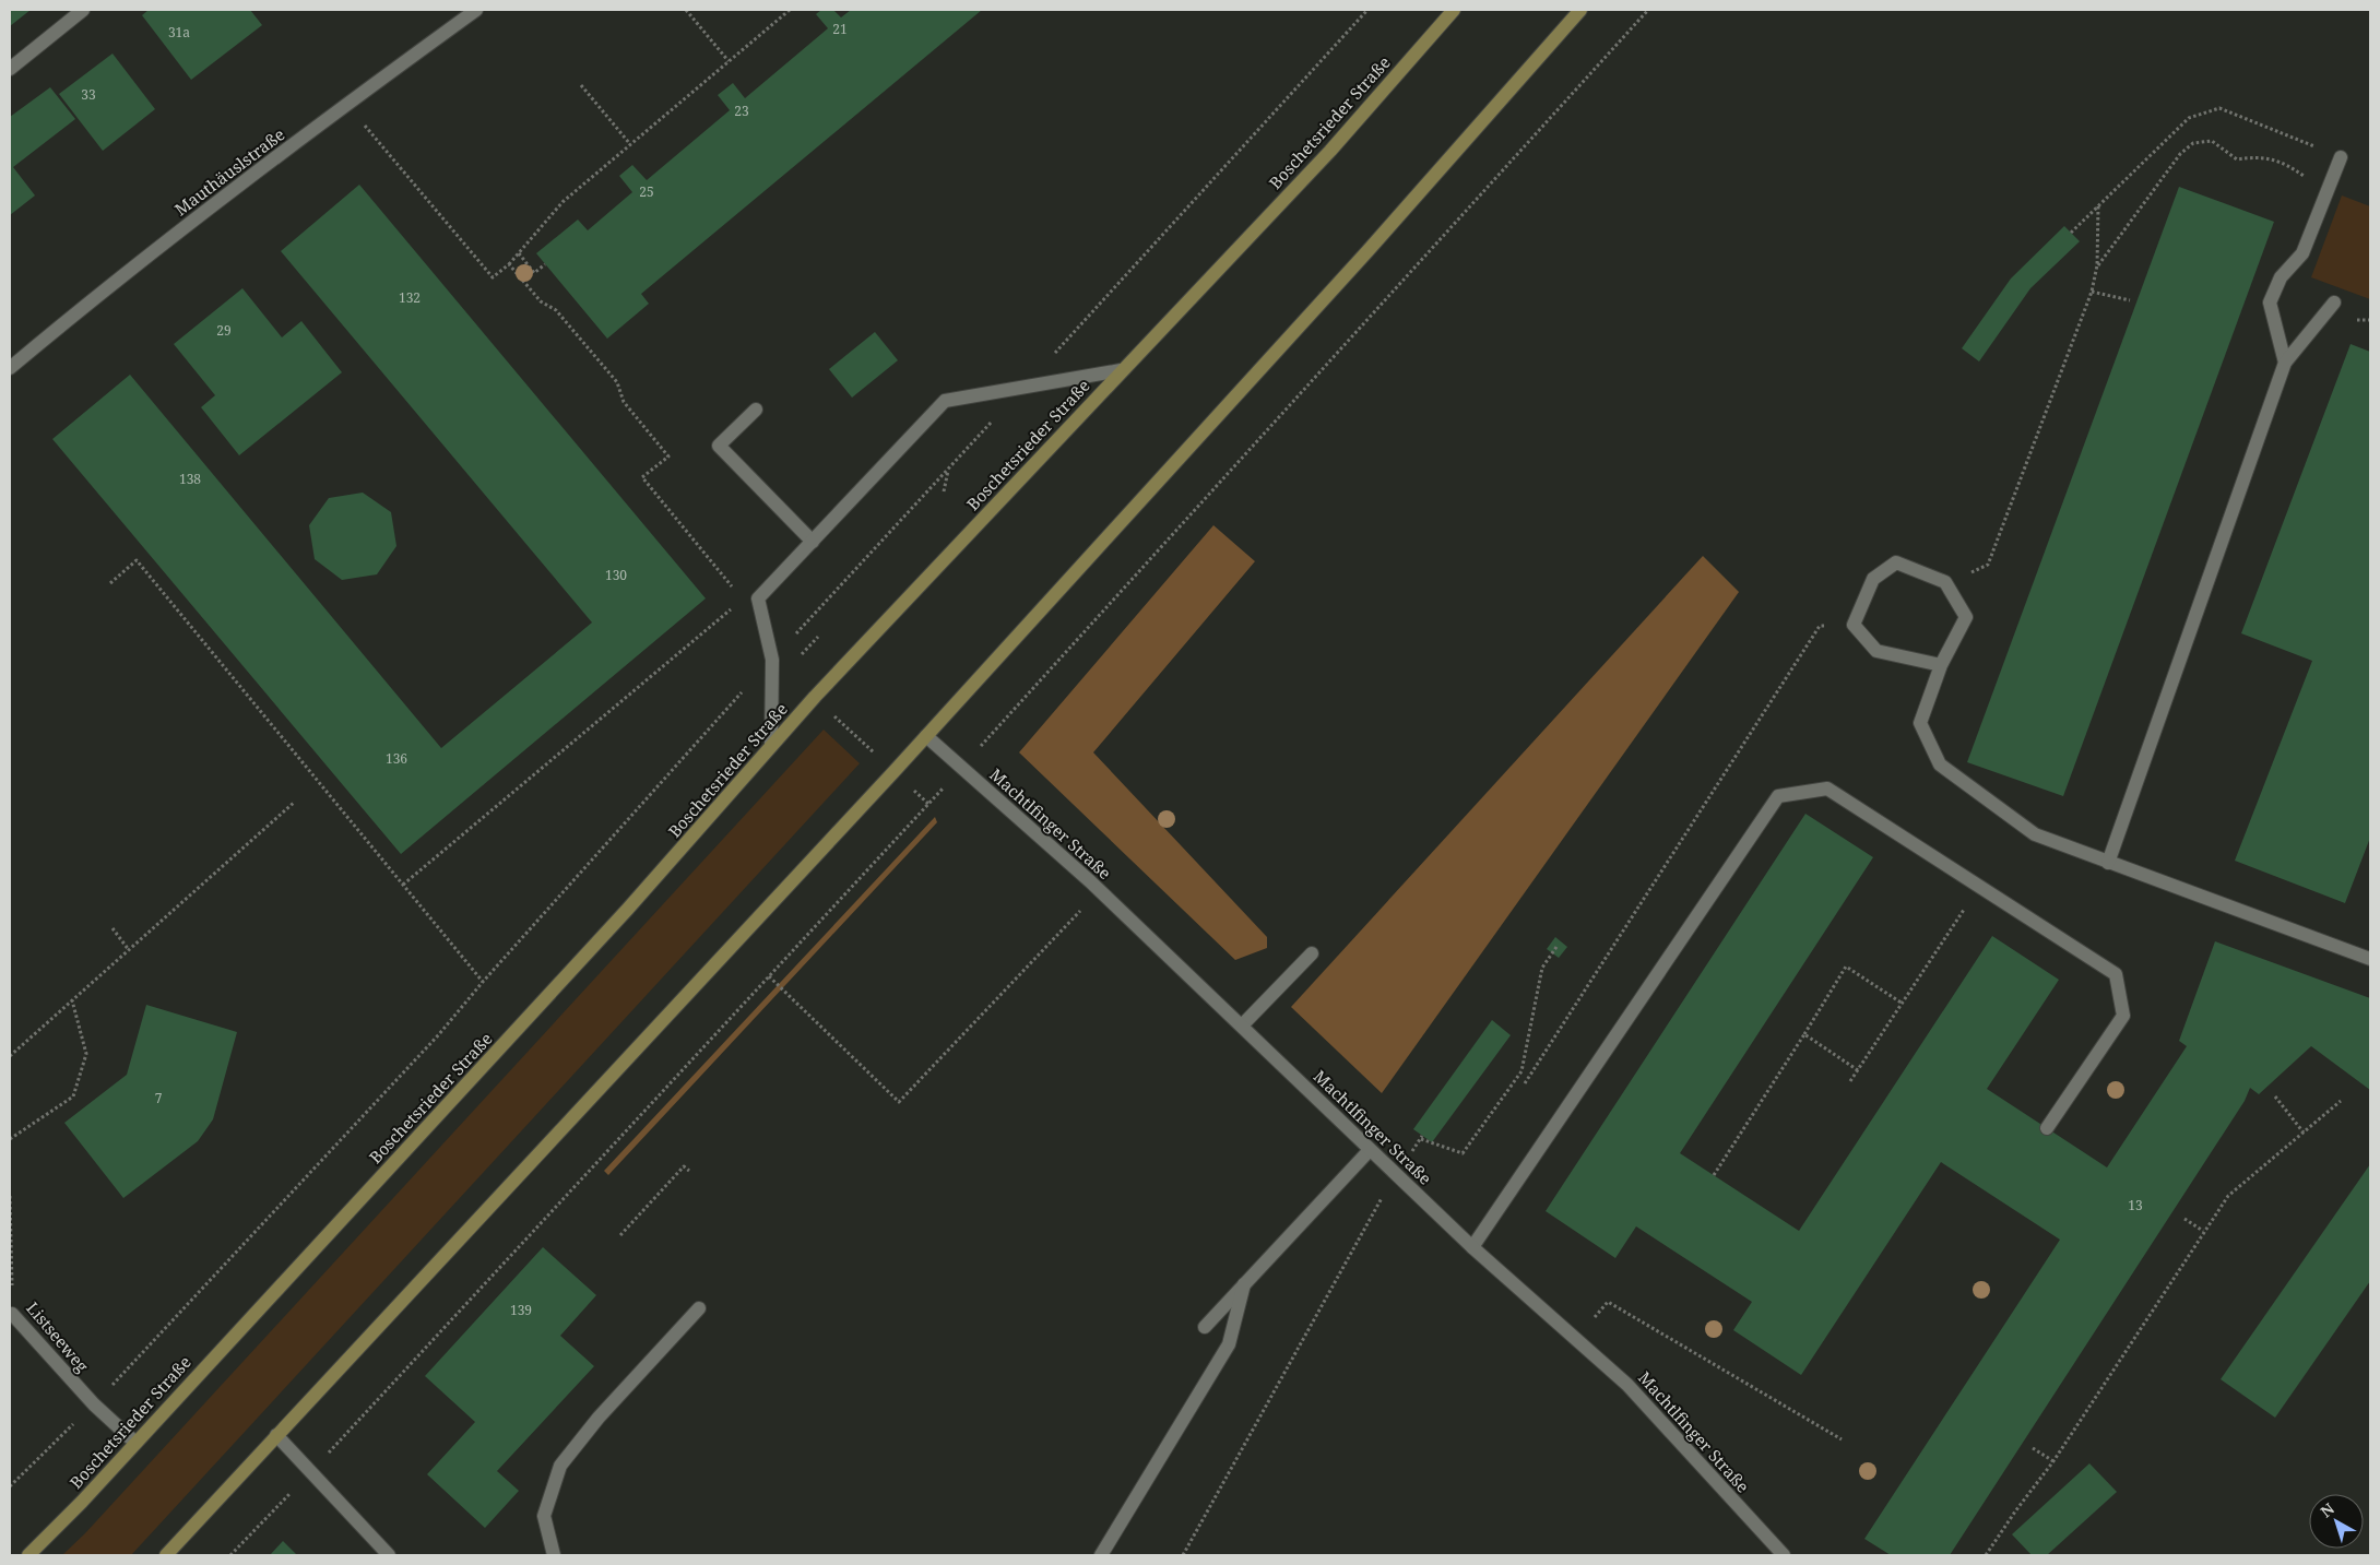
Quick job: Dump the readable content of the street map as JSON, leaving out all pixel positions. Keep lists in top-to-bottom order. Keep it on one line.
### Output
{"streets":{"main road":["Boschetsrieder Straße"],"street":["Mauthäuslstraße","Machtlfinger Straße","Listseeweg"]},"crossings":[["Boschetsrieder Straße","Listseeweg"]],"house_numbers":["21","31a","33","23","25","132","29","138","130","136","7","13","139"],"north":"top left"}
